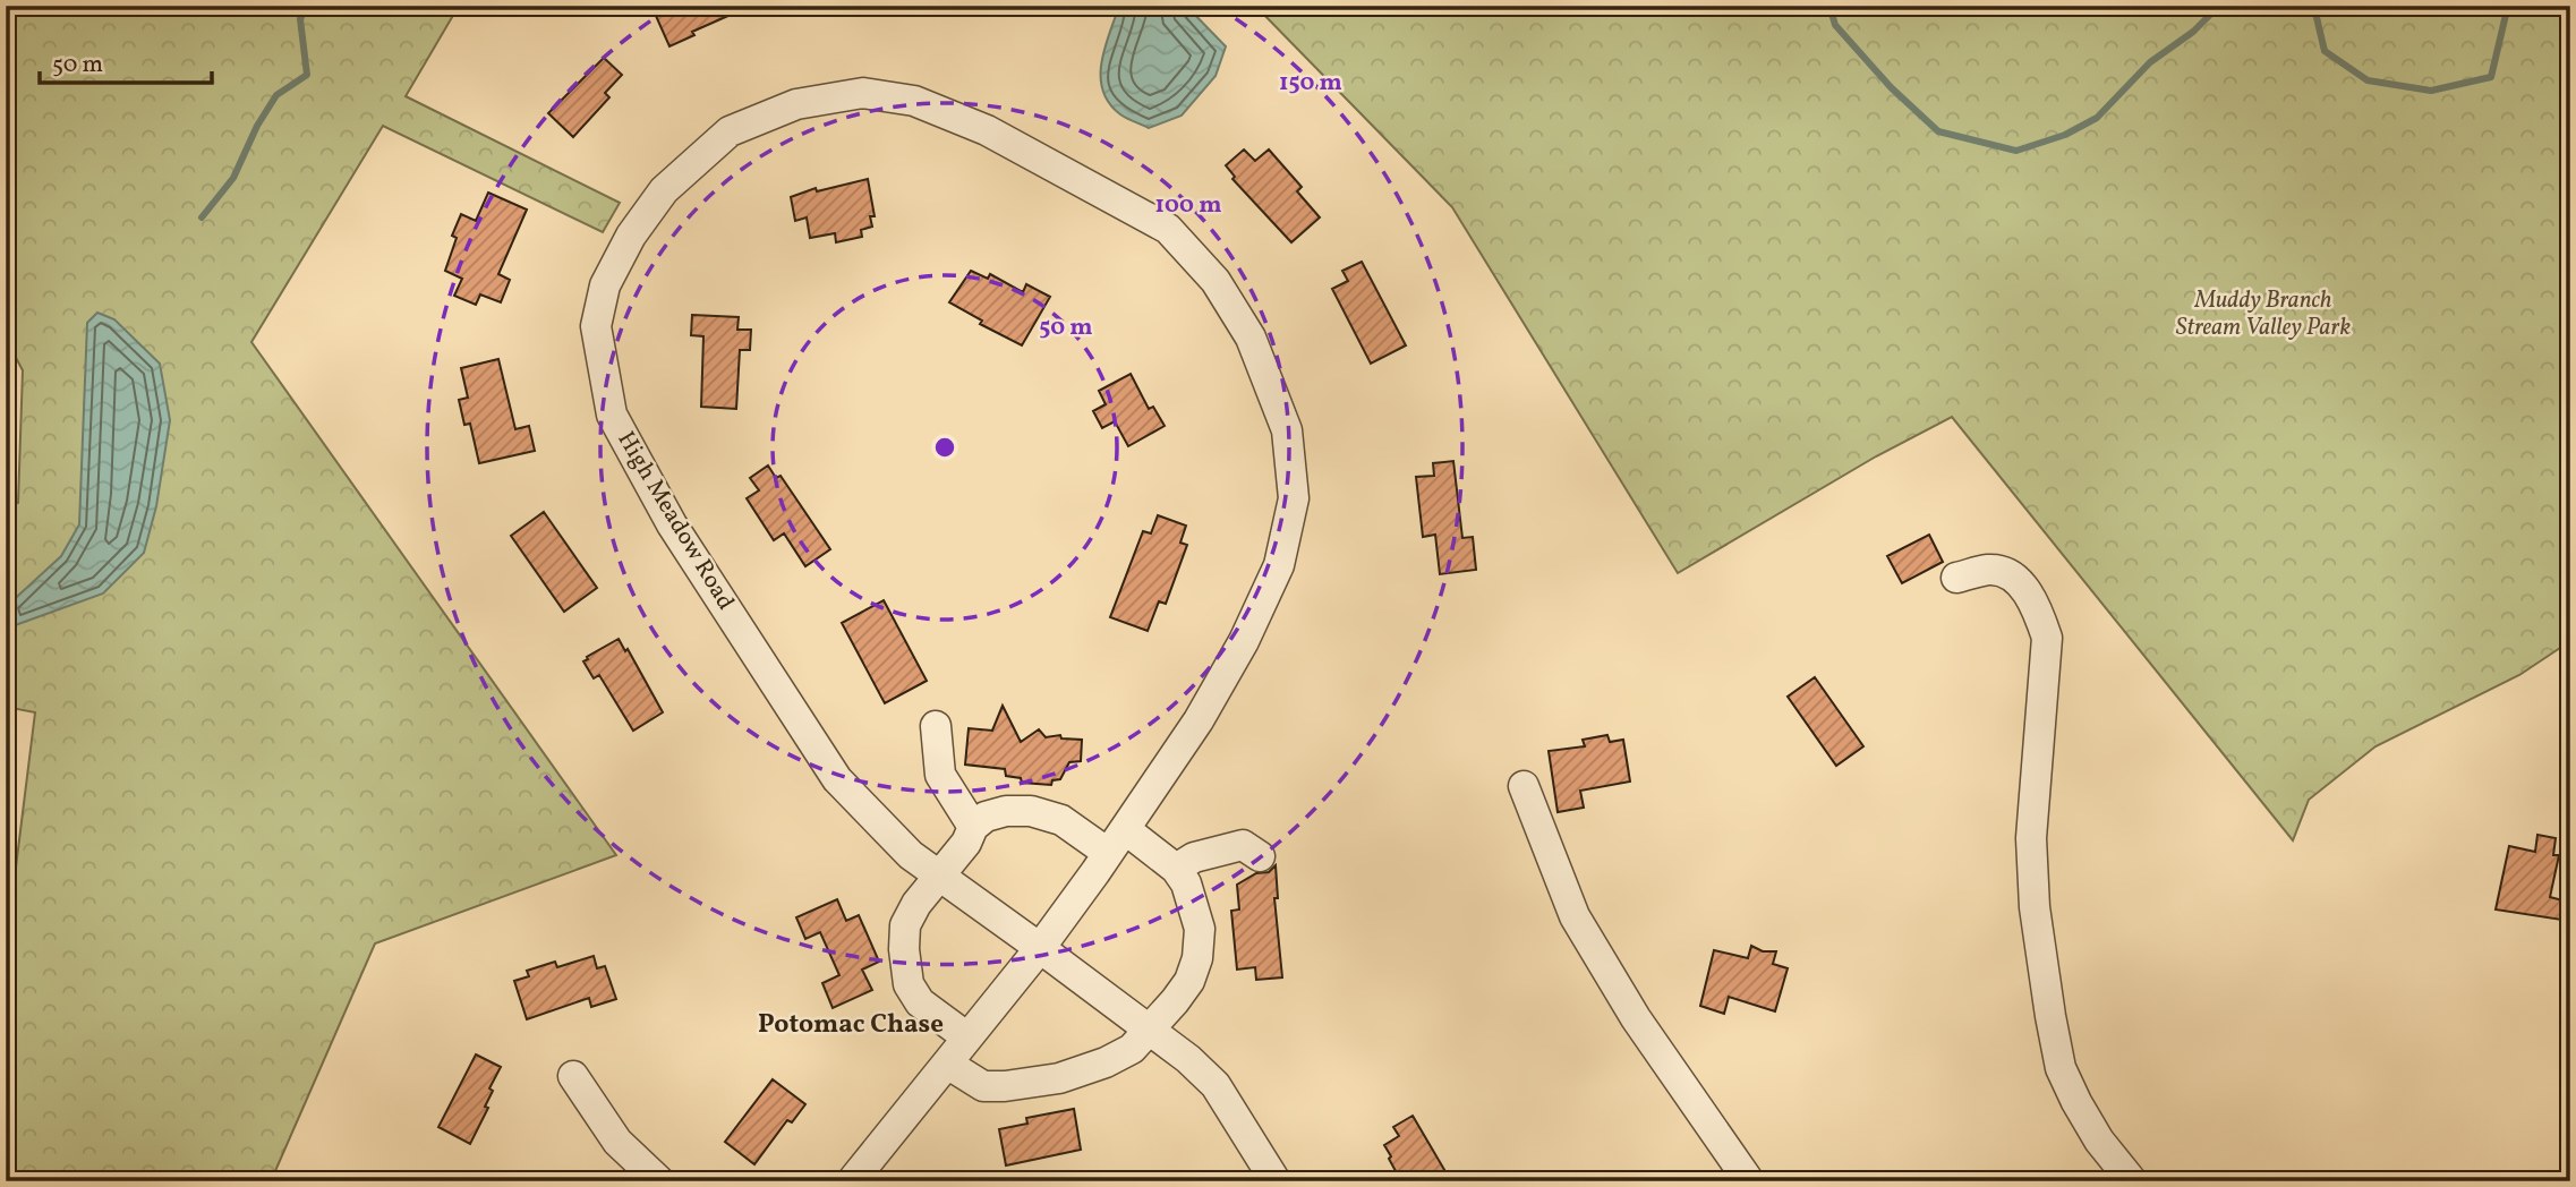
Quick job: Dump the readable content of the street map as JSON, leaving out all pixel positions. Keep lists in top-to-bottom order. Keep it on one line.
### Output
{"streets":{"street":["High Meadow Road"]},"districts":["Potomac Chase"],"parks":["Muddy Branch Stream Valley Park"],"scale_bar":"50 m","rings":["150 m","100 m","50 m"]}
